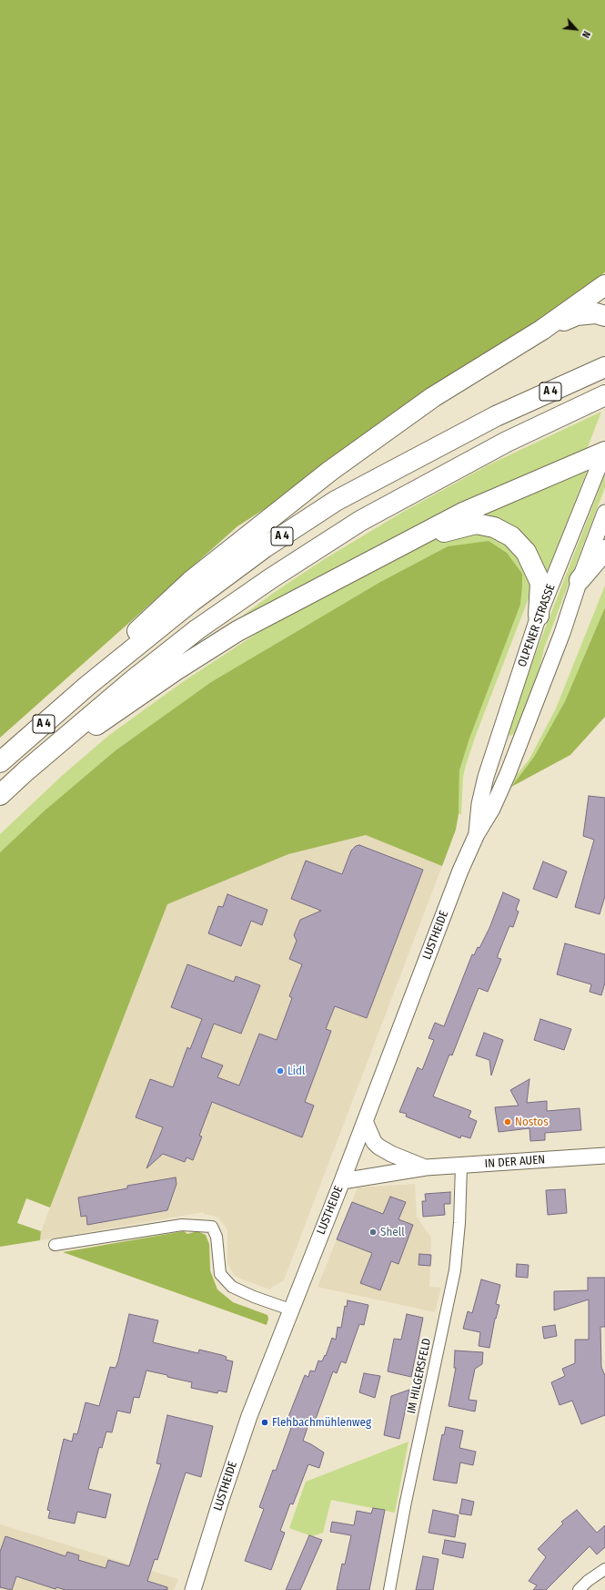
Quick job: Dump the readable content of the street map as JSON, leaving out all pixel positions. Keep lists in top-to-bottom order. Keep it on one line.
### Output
{"streets":{"highway":["A 4"],"main road":["OLPENER STRASSE","LUSTHEIDE","IN DER AUEN"],"street":["IM HILGERSFELD"]},"crossings":[["OLPENER STRASSE","LUSTHEIDE"],["LUSTHEIDE","IN DER AUEN"],["IN DER AUEN","IM HILGERSFELD"]],"places":["Lidl","Nostos","Shell","Flehbachmühlenweg"],"north":"bottom right"}
